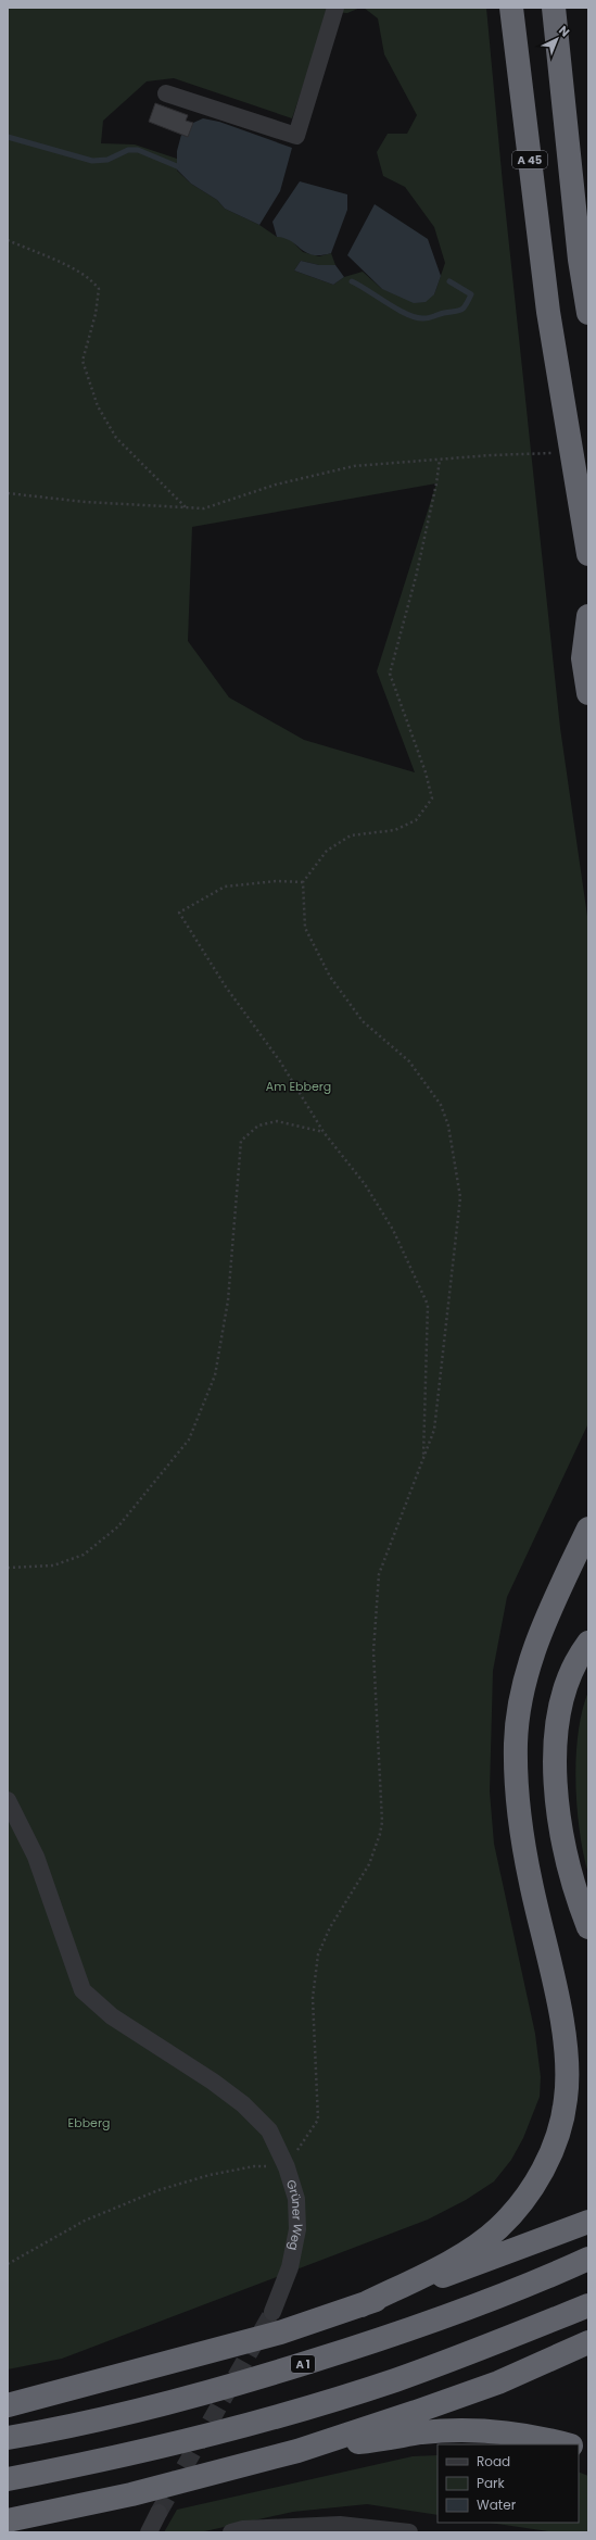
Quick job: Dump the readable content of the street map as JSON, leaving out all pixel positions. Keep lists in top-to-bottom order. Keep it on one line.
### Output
{"streets":{"highway":["A 45","A 1"],"street":["Grüner Weg"]},"parks":["Am Ebberg","Ebberg"],"legend":["Road","Park","Water"],"north":"top right"}
